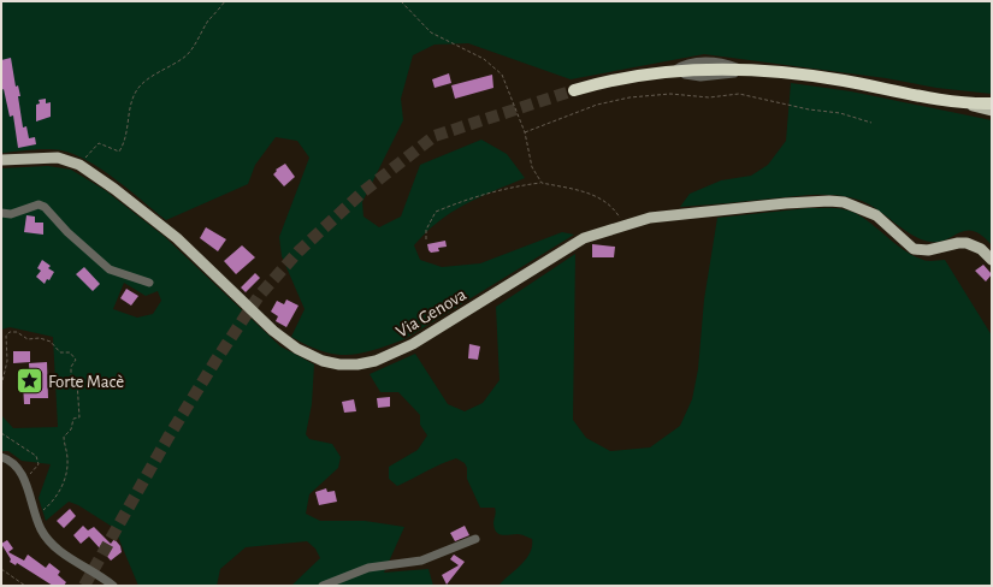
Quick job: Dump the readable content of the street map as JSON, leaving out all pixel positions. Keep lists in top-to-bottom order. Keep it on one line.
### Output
{"streets":{"main road":["Via Genova"]},"places":{"place":["Forte Macè"]}}
